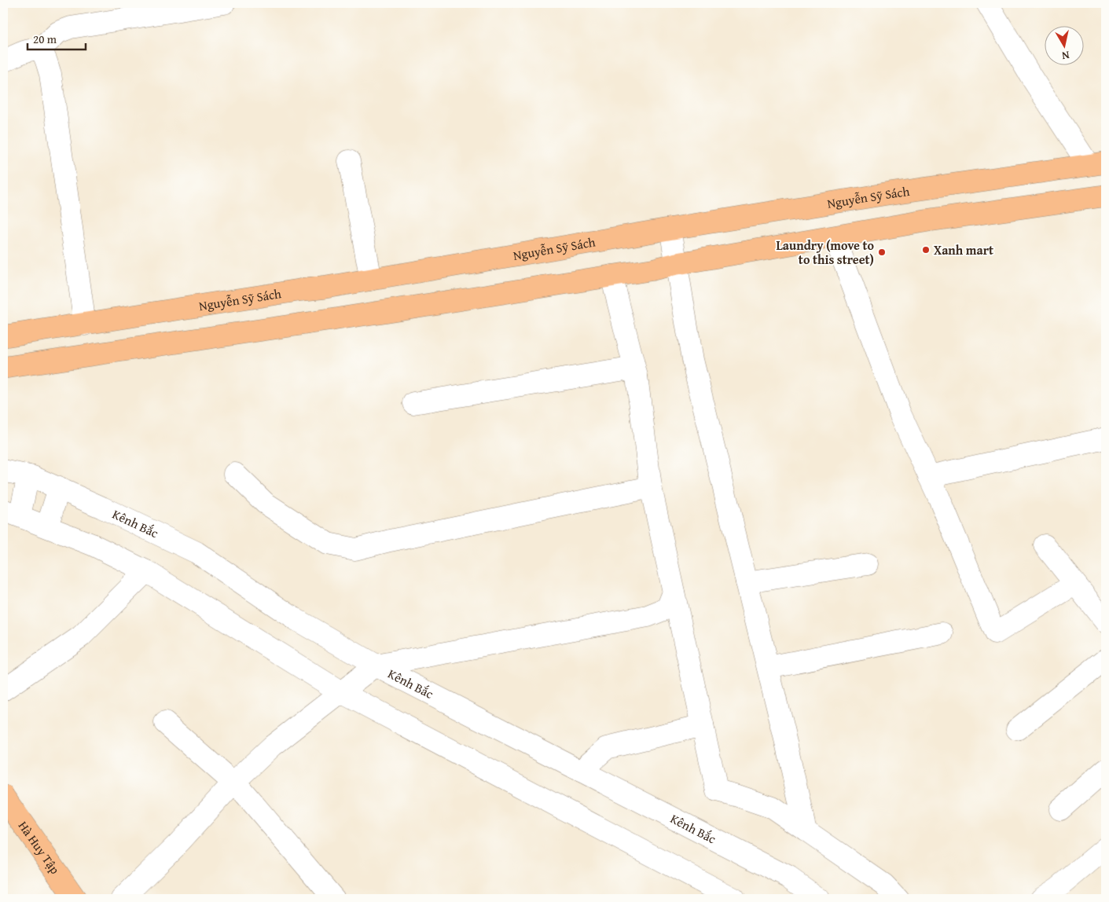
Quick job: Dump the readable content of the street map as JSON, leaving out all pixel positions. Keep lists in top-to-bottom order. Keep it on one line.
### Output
{"streets":{"main road":["Nguyễn Sỹ Sách","Hà Huy Tập"],"street":["Kênh Bắc"]},"places":["Xanh mart","Laundry (move to to this street)"],"scale_bar":"20 m","north":"bottom"}
